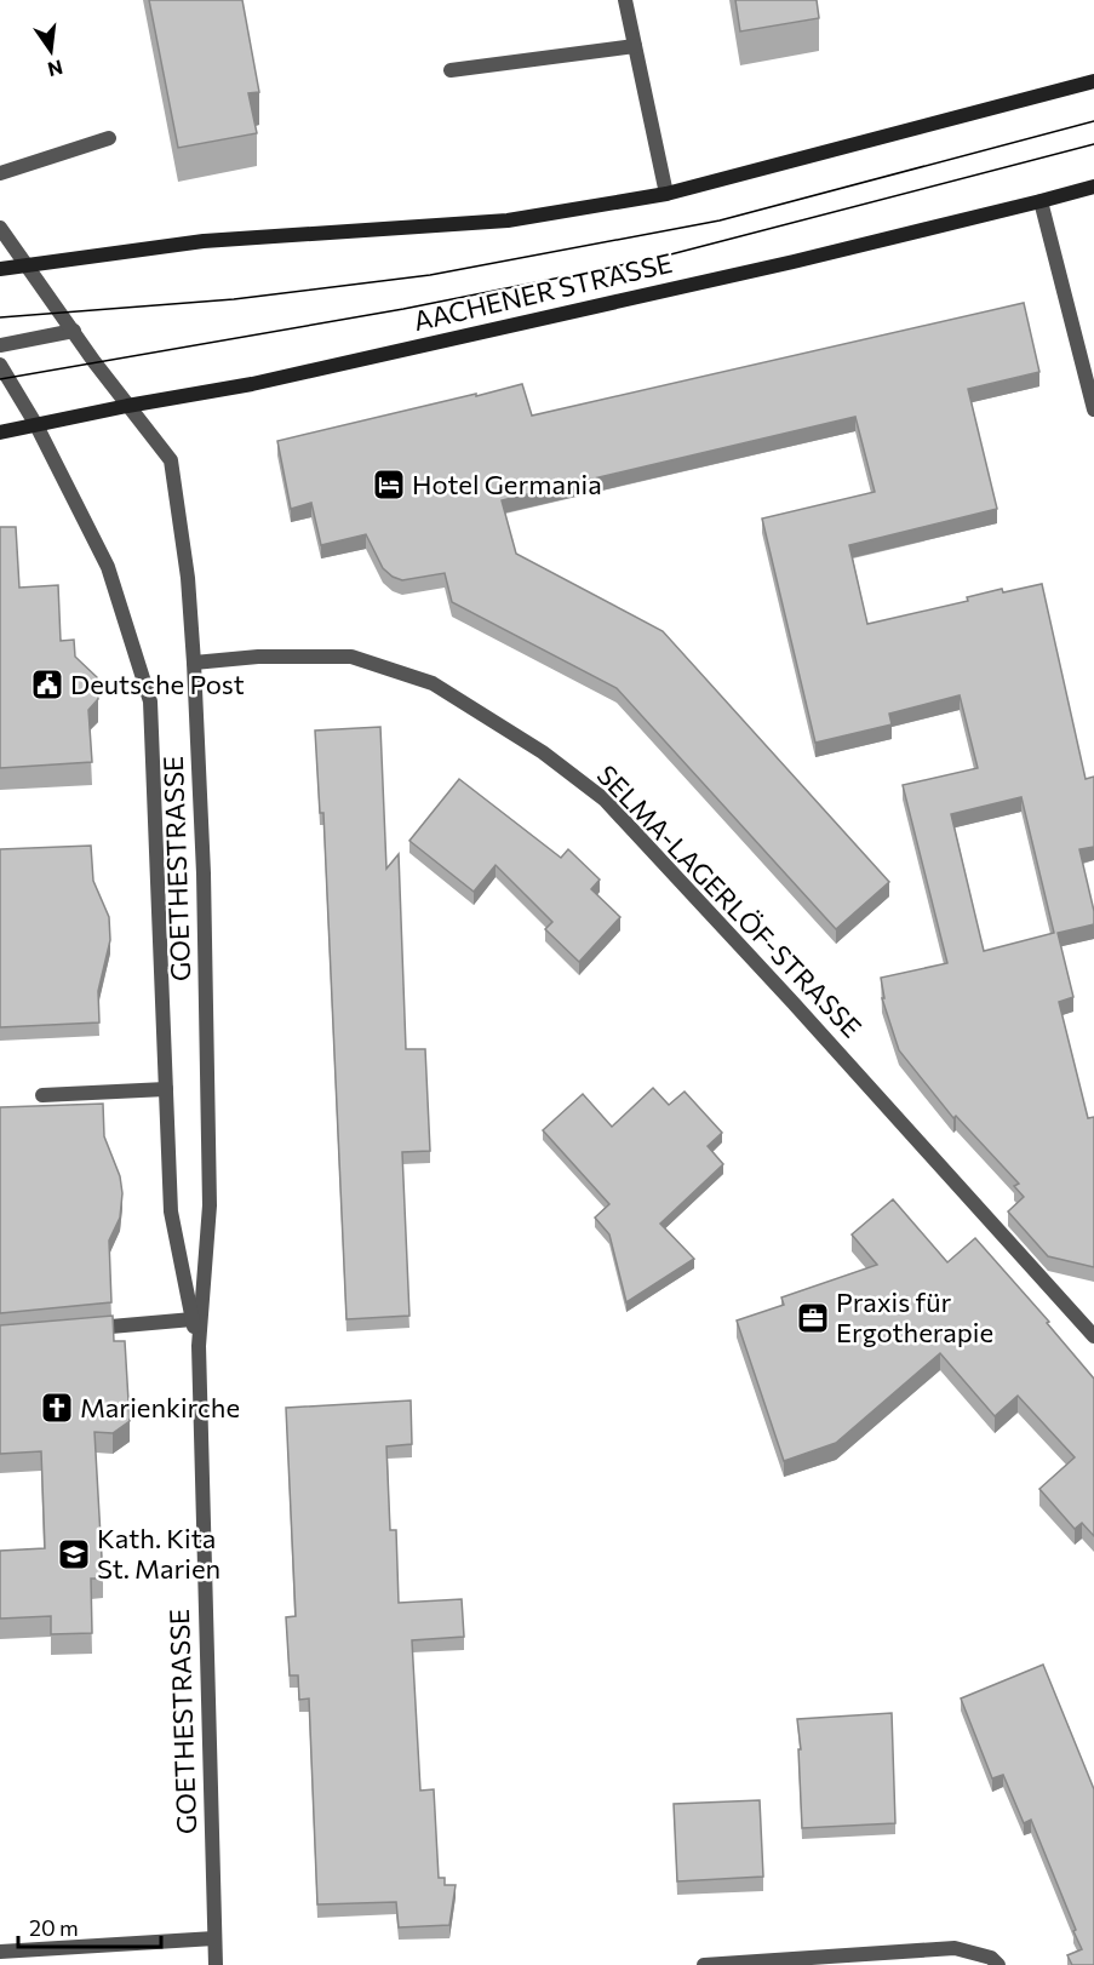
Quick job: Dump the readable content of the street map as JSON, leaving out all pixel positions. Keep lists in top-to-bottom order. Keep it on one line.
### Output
{"streets":{"main road":["AACHENER STRASSE"],"street":["GOETHESTRASSE","SELMA-LAGERLÖF-STRASSE"]},"crossings":[["AACHENER STRASSE","GOETHESTRASSE"],["GOETHESTRASSE","SELMA-LAGERLÖF-STRASSE"]],"places":{"hotel":["Hotel Germania"],"public building":["Deutsche Post"],"office":["Praxis für Ergotherapie"],"church":["Marienkirche"],"school or university":["Kath. Kita St. Marien"]},"scale_bar":"20 m","north":"bottom"}
